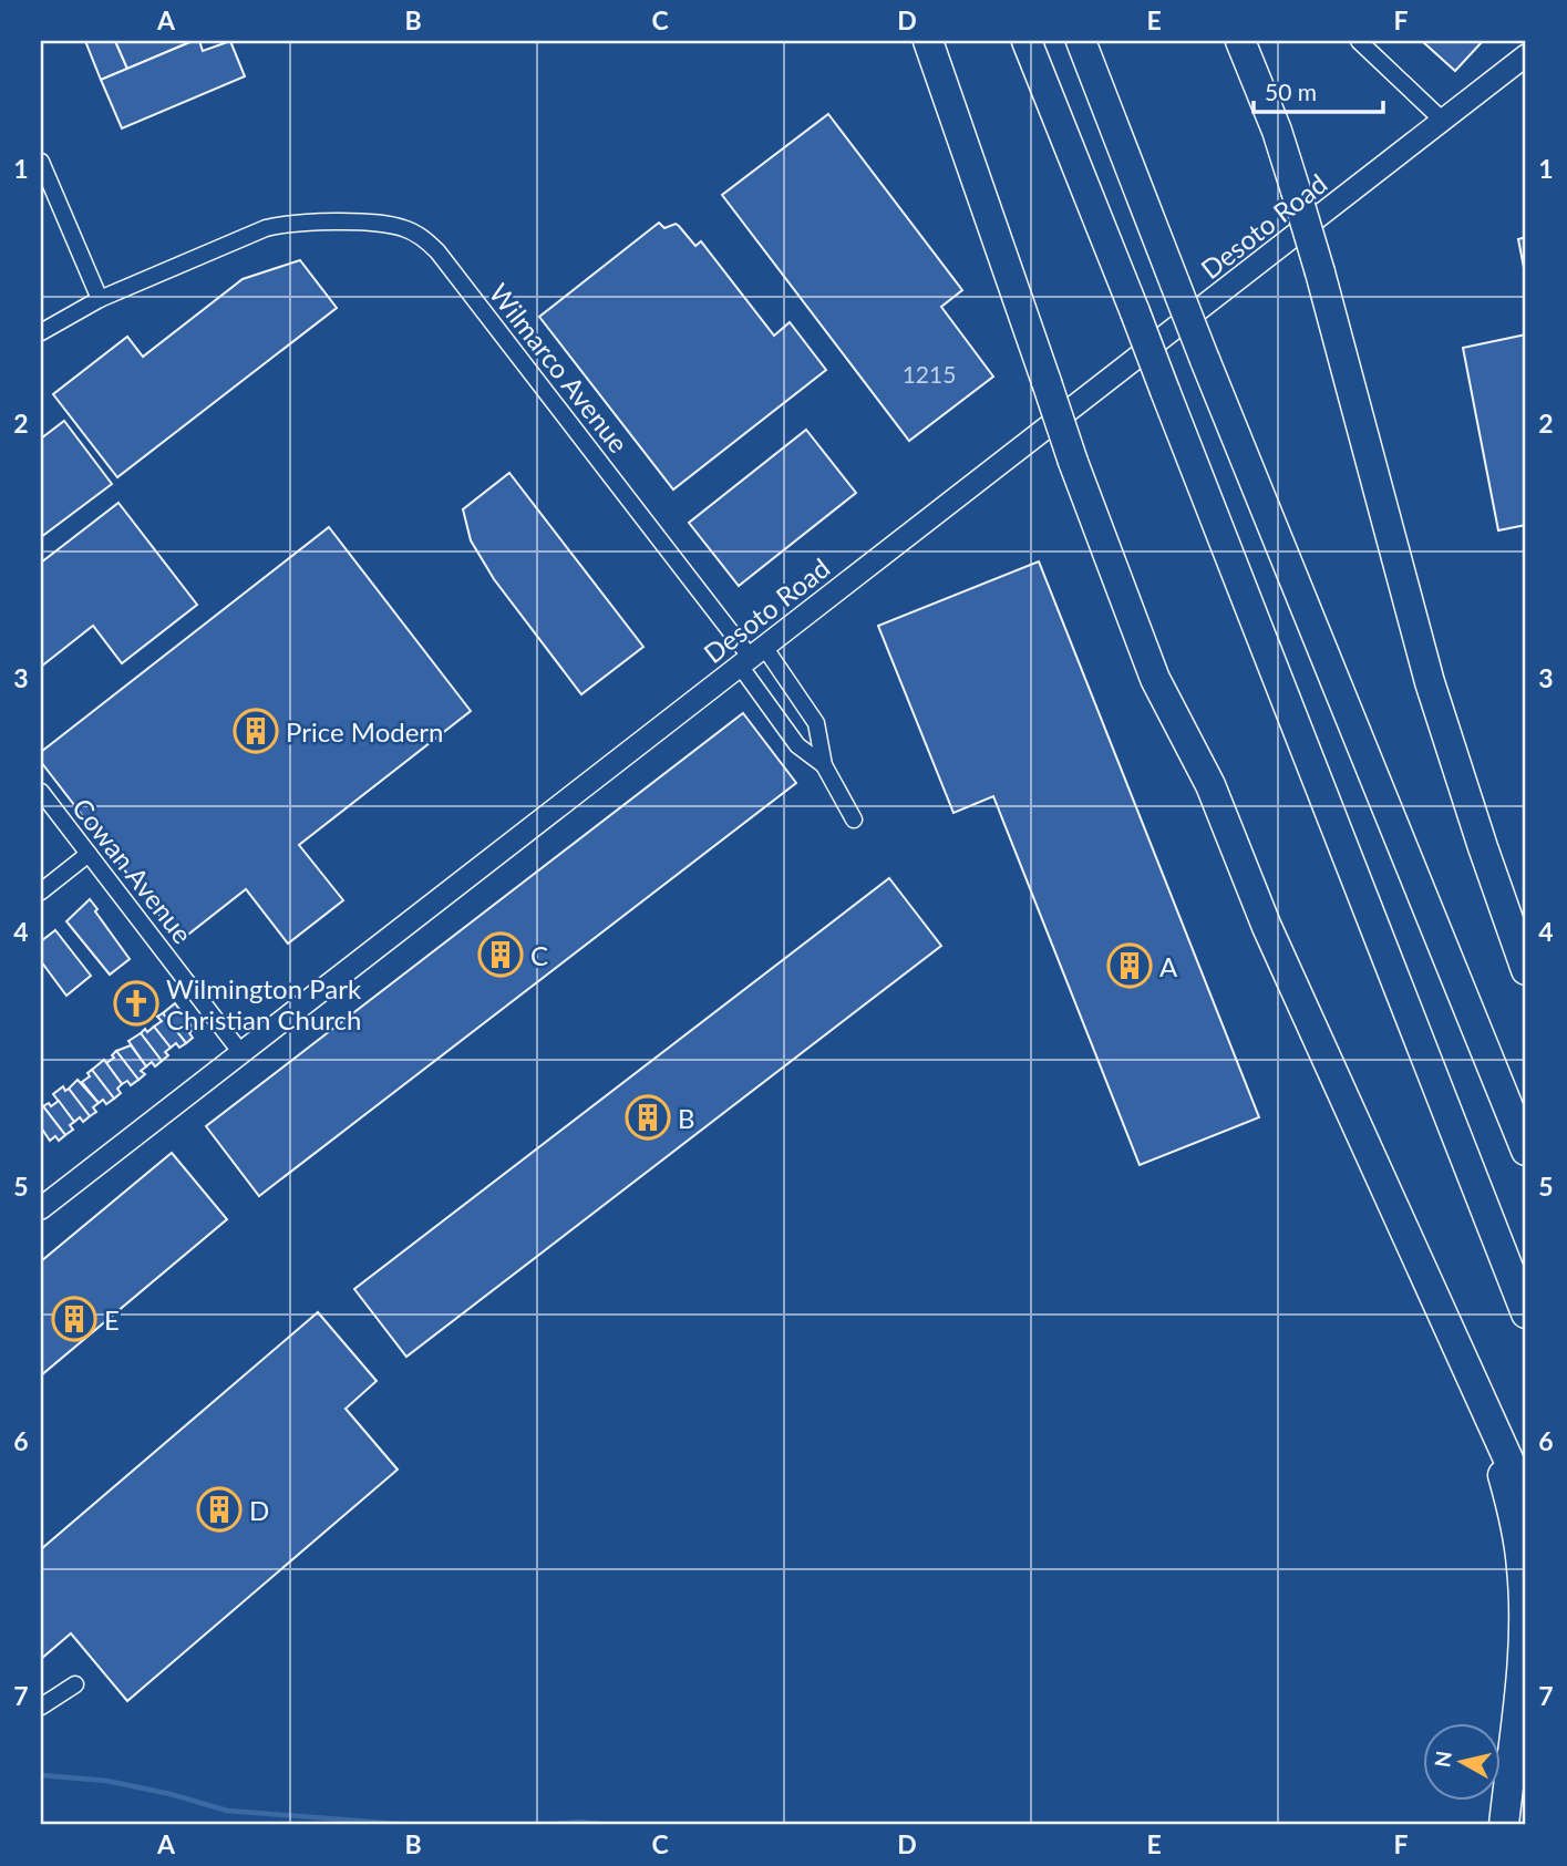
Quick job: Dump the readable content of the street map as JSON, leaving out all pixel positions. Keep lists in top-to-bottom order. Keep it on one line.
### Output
{"streets":{"street":["Desoto Road","Wilmarco Avenue","Cowan Avenue"]},"crossings":[["Desoto Road","Wilmarco Avenue"],["Desoto Road","Cowan Avenue"]],"places":{"building":["Price Modern","C","A","B","E","D"],"church":["Wilmington Park Christian Church"]},"house_numbers":["1215"],"scale_bar":"50 m","north":"left","grid":{"columns":["A","B","C","D","E","F"],"rows":["1","2","3","4","5","6","7"]}}
